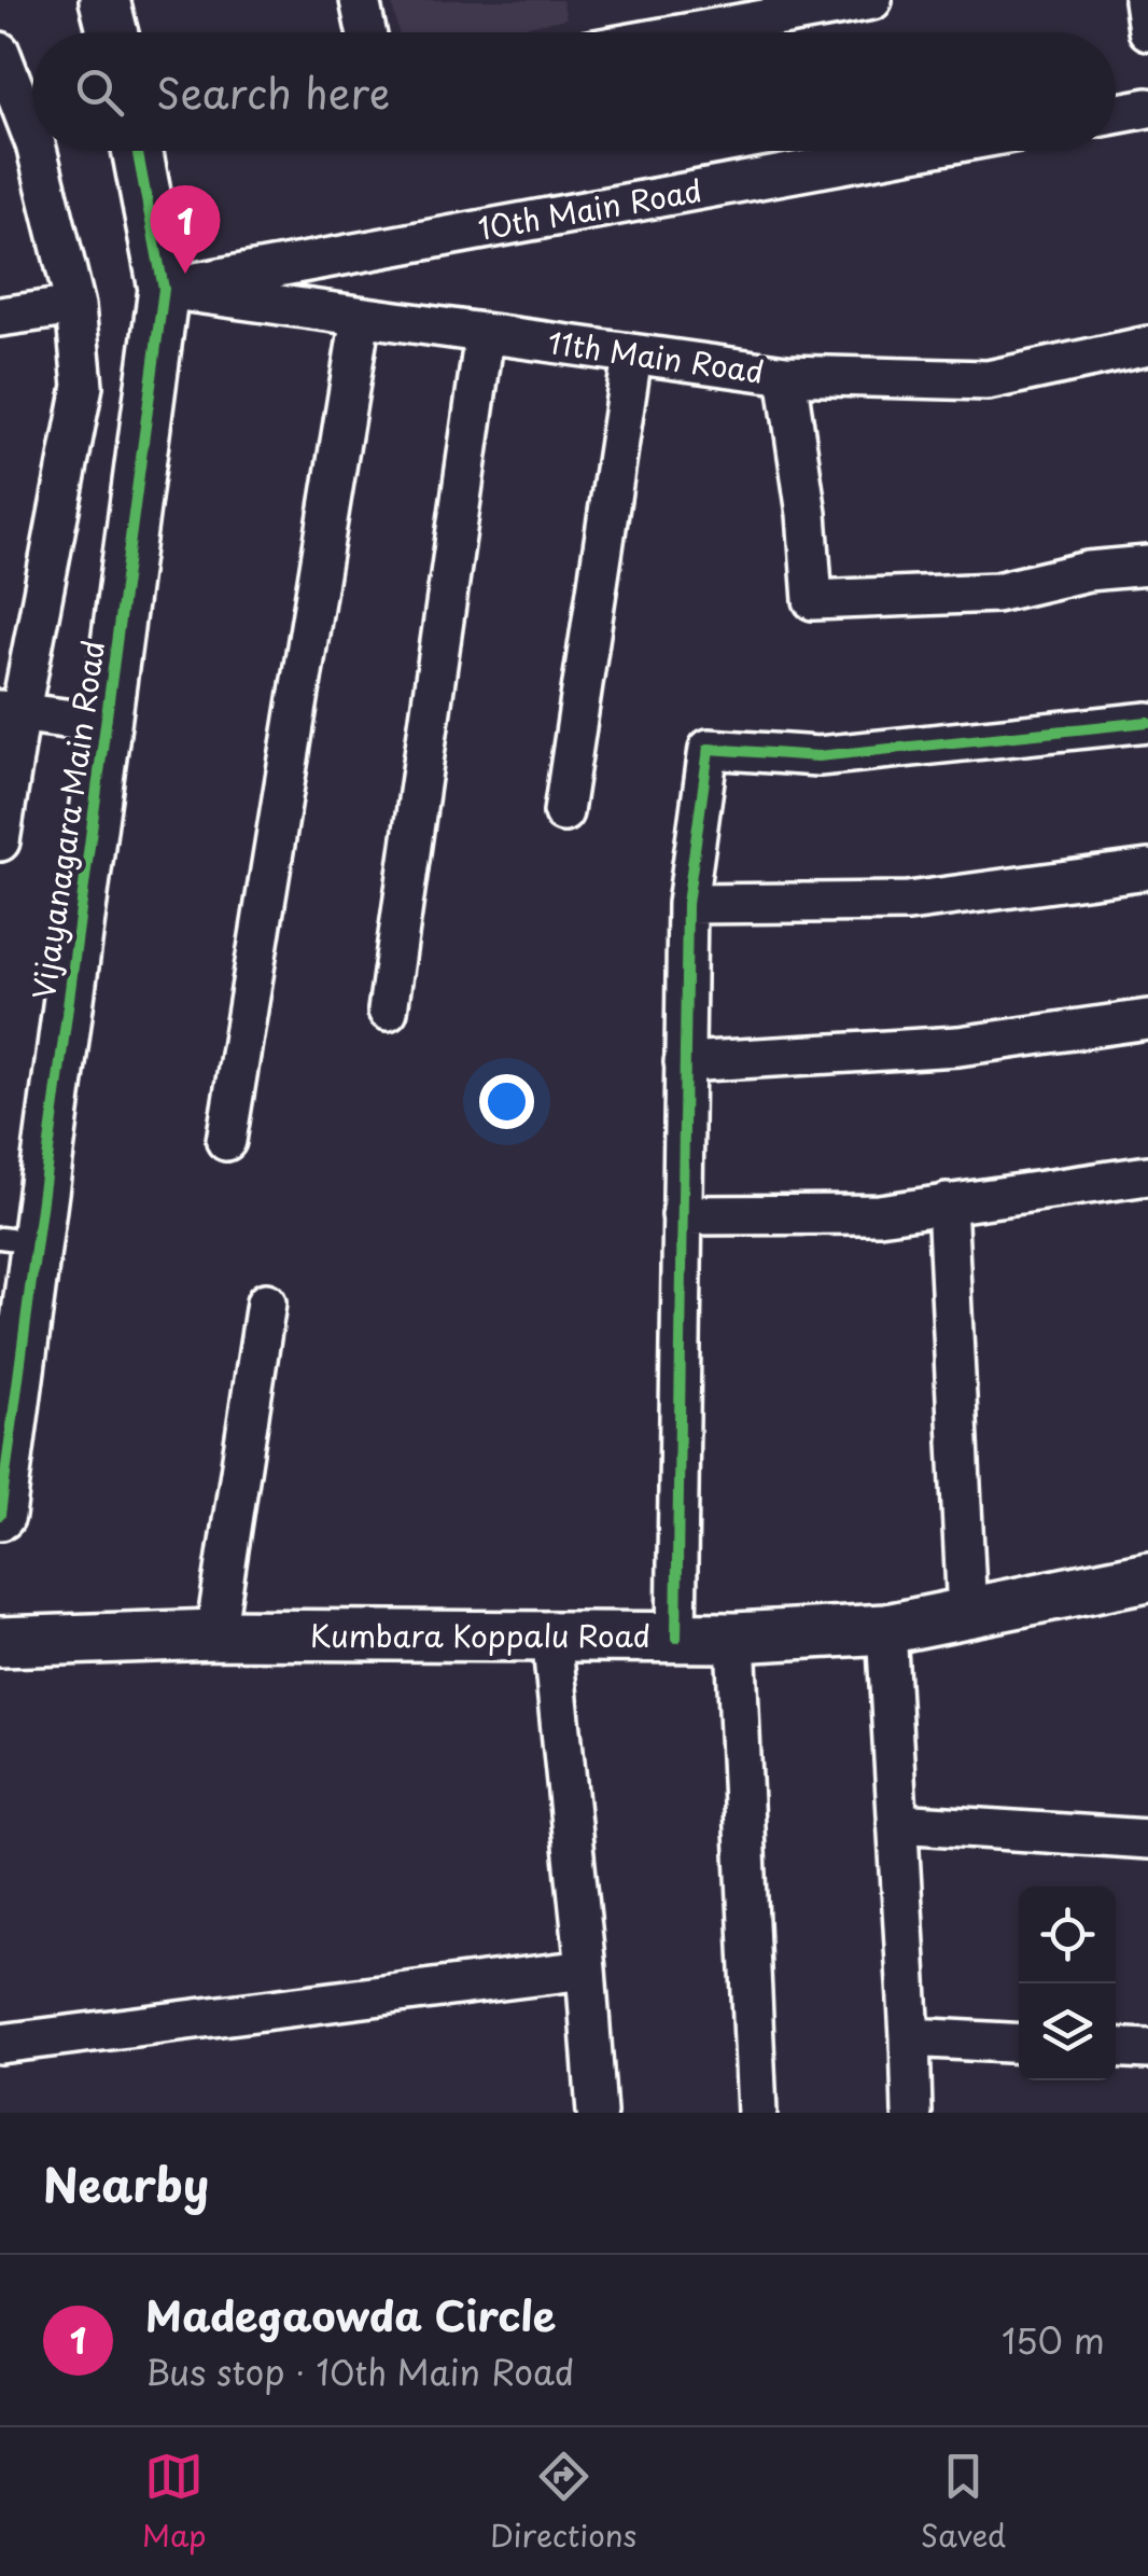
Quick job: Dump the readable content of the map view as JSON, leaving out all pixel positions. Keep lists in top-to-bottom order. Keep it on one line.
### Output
{"streets":{"street":["10th Main Road","11th Main Road","Vijayanagara Main Road","Kumbara Koppalu Road"]},"crossings":[["10th Main Road","11th Main Road"],["10th Main Road","Vijayanagara Main Road"],["11th Main Road","Vijayanagara Main Road"]],"page":{"search":"Search here","pins":"1","heading":"Nearby","list":[{"mark":"1","name":"Madegaowda Circle","note":"Bus stop · 10th Main Road","value":"150 m"}],"nav":["Map","Directions","Saved"]}}
